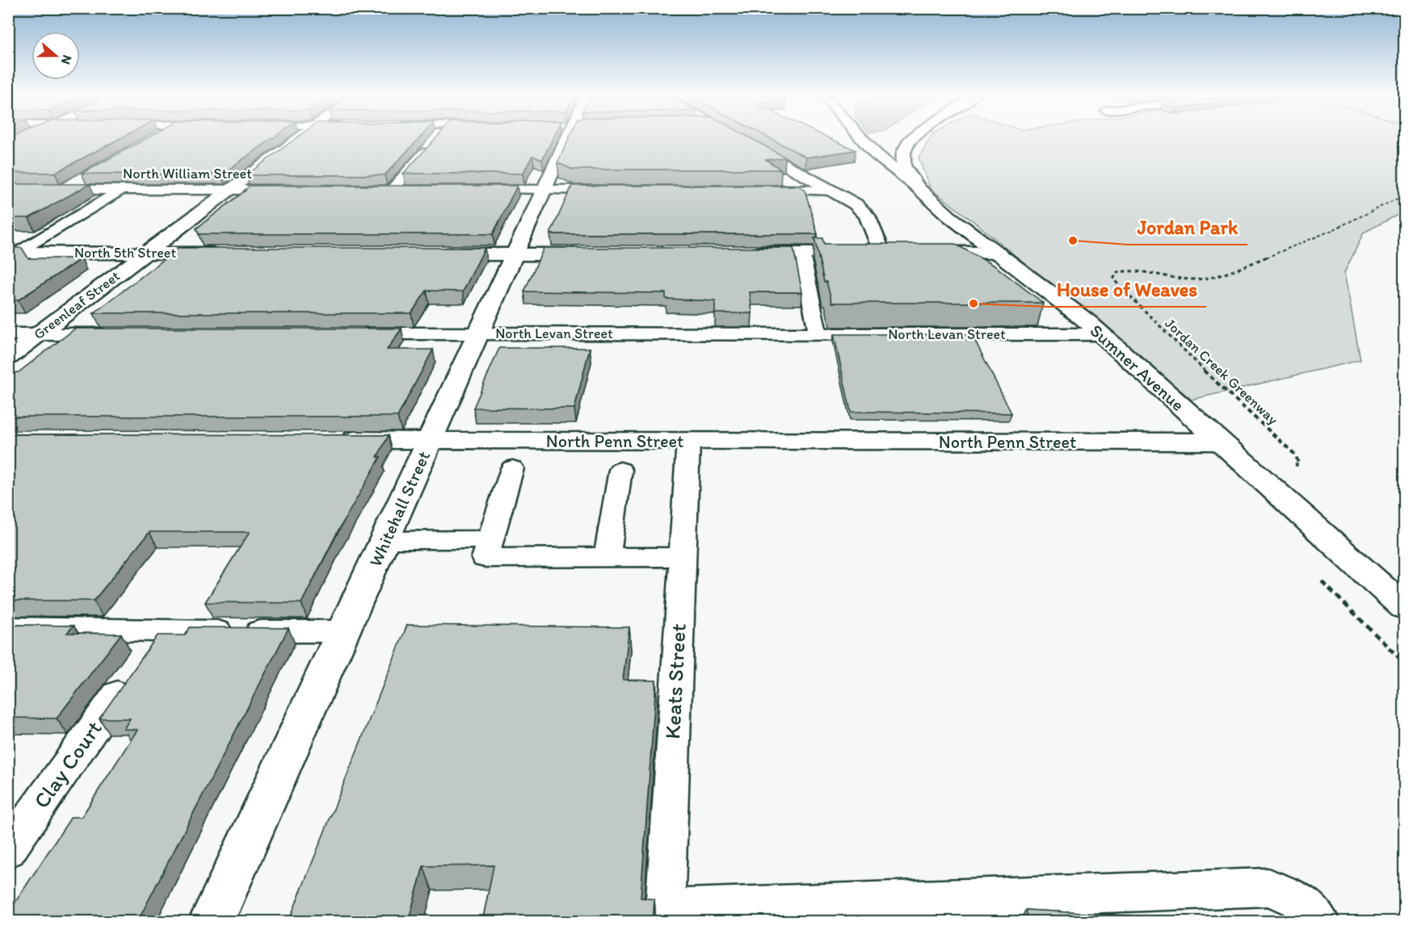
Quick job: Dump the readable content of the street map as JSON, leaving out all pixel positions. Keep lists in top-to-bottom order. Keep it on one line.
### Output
{"streets":{"street":["North 5th Street","Greenleaf Street","Sumner Avenue","North Penn Street","Whitehall Street"],"lane":["North William Street","North Levan Street","Keats Street","Clay Court"],"path":["Jordan Creek Greenway"]},"crossings":[["North William Street","Greenleaf Street"],["North 5th Street","Greenleaf Street"],["North Levan Street","Sumner Avenue"],["North Levan Street","Whitehall Street"],["Sumner Avenue","North Penn Street"],["North Penn Street","Whitehall Street"],["North Penn Street","Keats Street"]],"places":["Jordan Park","House of Weaves"],"north":"right"}
